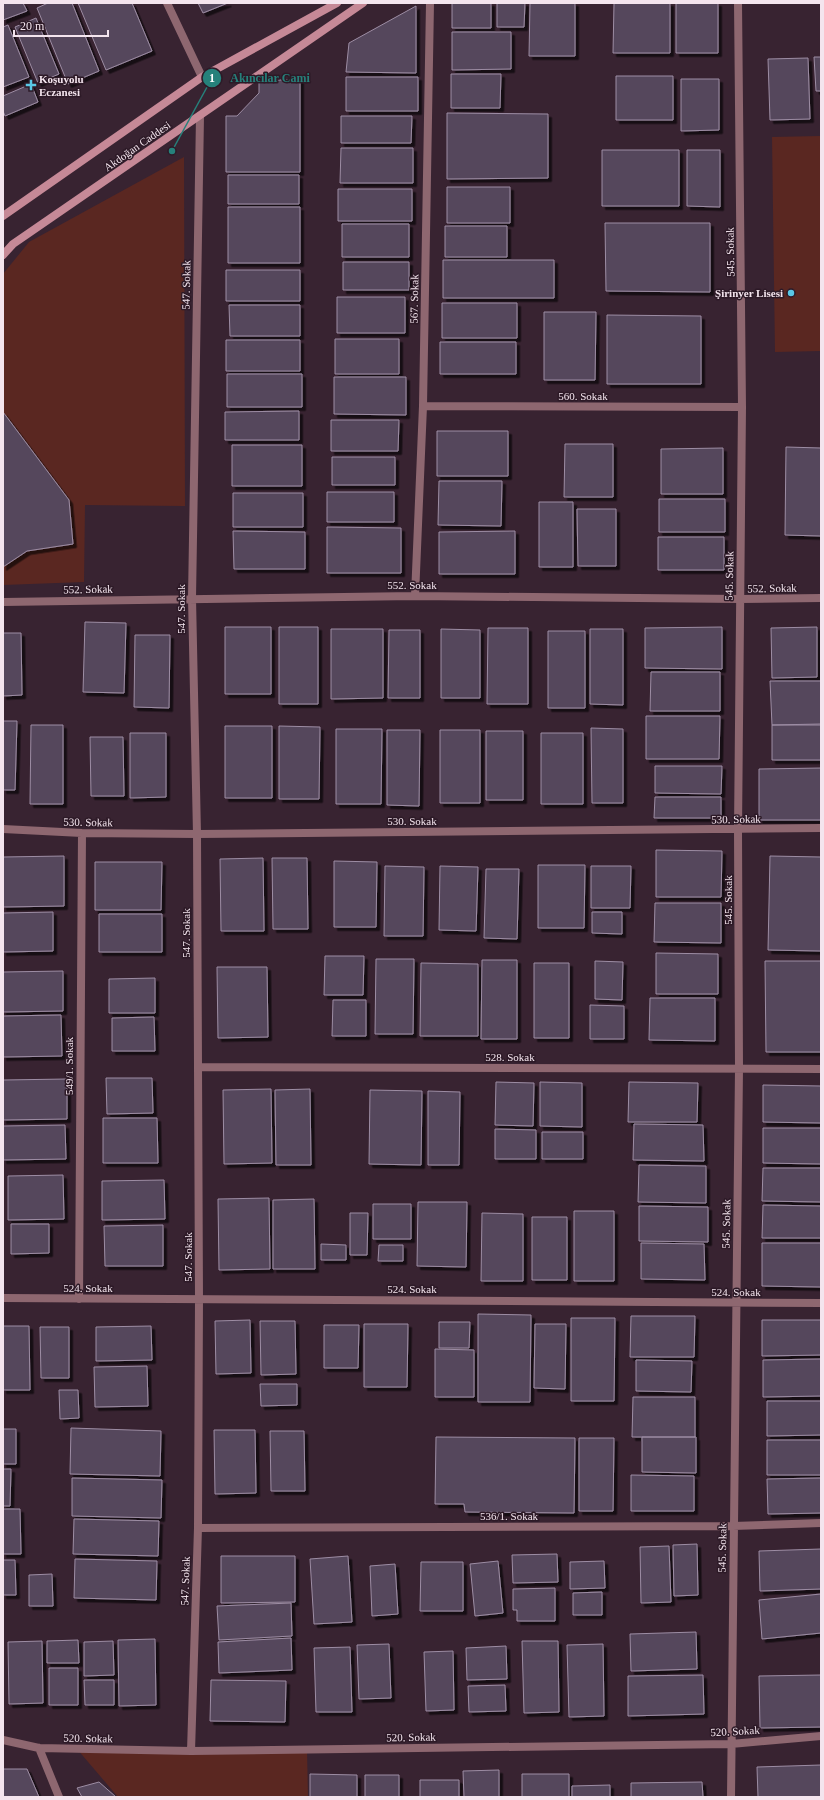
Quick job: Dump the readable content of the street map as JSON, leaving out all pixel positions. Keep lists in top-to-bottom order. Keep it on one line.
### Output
{"streets":{"main road":["Akdoğan Caddesi"],"street":["545. Sokak","547. Sokak","567. Sokak","560. Sokak","552. Sokak","530. Sokak","528. Sokak","549/1. Sokak","524. Sokak","536/1. Sokak","520. Sokak"]},"crossings":[["Akdoğan Caddesi","547. Sokak"],["545. Sokak","560. Sokak"],["545. Sokak","552. Sokak"],["545. Sokak","530. Sokak"],["545. Sokak","528. Sokak"],["545. Sokak","524. Sokak"],["545. Sokak","536/1. Sokak"],["545. Sokak","520. Sokak"],["547. Sokak","552. Sokak"],["547. Sokak","530. Sokak"],["547. Sokak","528. Sokak"],["547. Sokak","524. Sokak"],["547. Sokak","536/1. Sokak"],["547. Sokak","520. Sokak"],["567. Sokak","560. Sokak"],["567. Sokak","552. Sokak"],["530. Sokak","549/1. Sokak"],["549/1. Sokak","524. Sokak"]],"places":{"health":["Koşuyolu Eczanesi"],"other":["Akıncılar Cami","Şirinyer Lisesi"]},"scale_bar":"20 m"}
